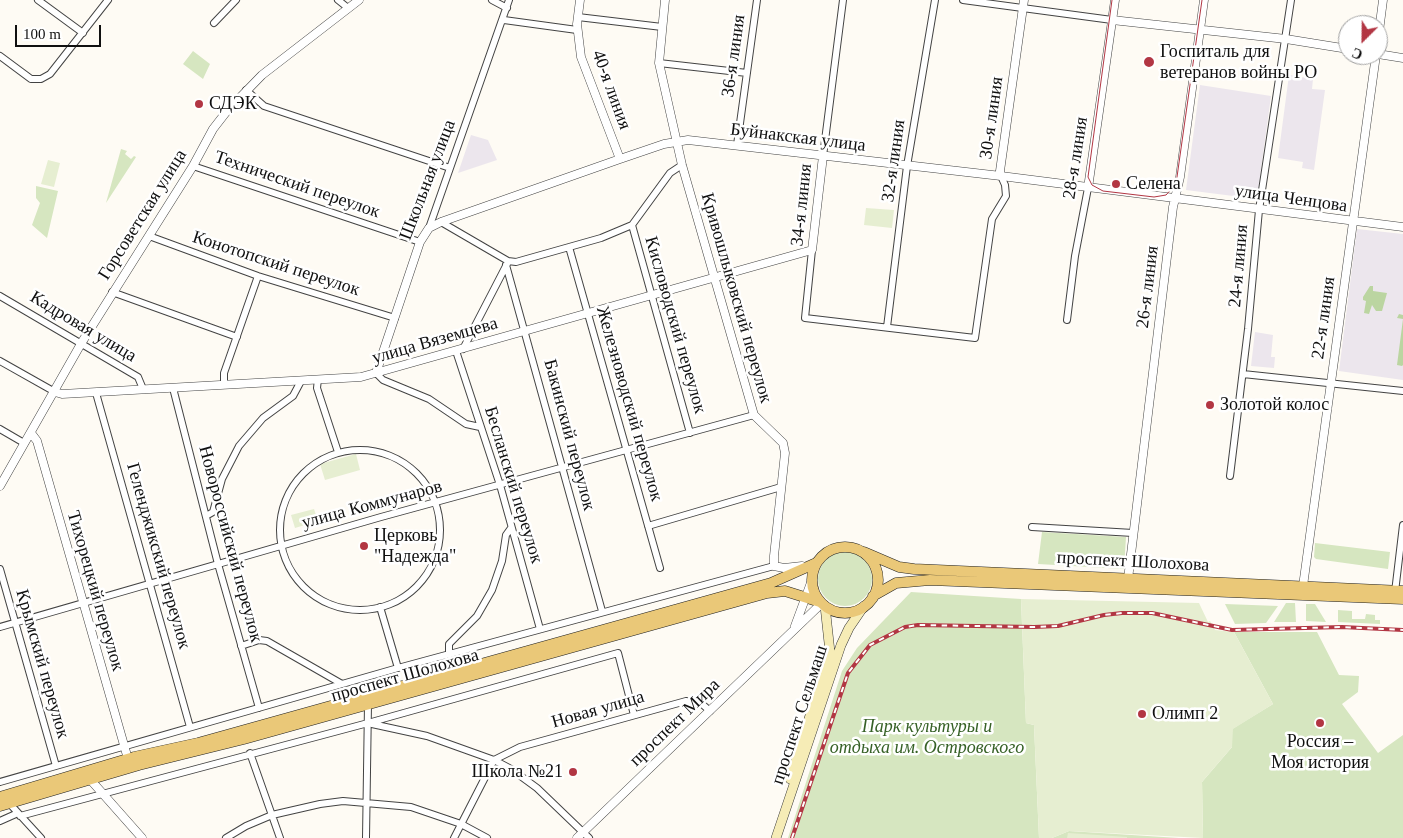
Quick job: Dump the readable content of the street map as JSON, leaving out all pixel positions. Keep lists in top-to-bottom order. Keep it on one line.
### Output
{"streets":{"main road":["проспект Шолохова","проспект Сельмаш"],"street":["36-я линия","40-я линия","30-я линия","Буйнакская улица","28-я линия","32-я линия","Школьная улица","Технический переулок","улица Ченцова","34-я линия","Горсоветская улица","Конотопский переулок","24-я линия","26-я линия","Кривошлыковский переулок","22-я линия","Кисловодский переулок","Кадровая улица","улица Вяземцева","Железноводский переулок","Бакинский переулок","Бесланский переулок","улица Коммунаров","Новороссийский переулок","Геленджикский переулок","Тихорецкий переулок","Крымский переулок","Новая улица","проспект Мира"]},"crossings":[["36-я линия","Буйнакская улица"],["40-я линия","Буйнакская улица"],["30-я линия","Буйнакская улица"],["30-я линия","32-я линия"],["30-я линия","34-я линия"],["Буйнакская улица","28-я линия"],["Буйнакская улица","32-я линия"],["Буйнакская улица","Школьная улица"],["Буйнакская улица","улица Ченцова"],["Буйнакская улица","34-я линия"],["Буйнакская улица","26-я линия"],["Буйнакская улица","Кривошлыковский переулок"],["32-я линия","34-я линия"],["Школьная улица","Технический переулок"],["Школьная улица","Конотопский переулок"],["Школьная улица","улица Вяземцева"],["Технический переулок","Горсоветская улица"],["улица Ченцова","24-я линия"],["улица Ченцова","26-я линия"],["улица Ченцова","22-я линия"],["34-я линия","улица Вяземцева"],["Горсоветская улица","Конотопский переулок"],["Горсоветская улица","Кадровая улица"],["Горсоветская улица","улица Вяземцева"],["Горсоветская улица","Тихорецкий переулок"],["26-я линия","проспект Шолохова"],["Кривошлыковский переулок","улица Вяземцева"],["Кривошлыковский переулок","улица Коммунаров"],["22-я линия","проспект Шолохова"],["Кисловодский переулок","улица Вяземцева"],["Кисловодский переулок","улица Коммунаров"],["Кадровая улица","улица Вяземцева"],["улица Вяземцева","Железноводский переулок"],["улица Вяземцева","Бакинский переулок"],["улица Вяземцева","Бесланский переулок"],["улица Вяземцева","Новороссийский переулок"],["улица Вяземцева","Геленджикский переулок"],["Железноводский переулок","улица Коммунаров"],["Бакинский переулок","улица Коммунаров"],["Бесланский переулок","улица Коммунаров"],["улица Коммунаров","Новороссийский переулок"],["улица Коммунаров","Геленджикский переулок"],["улица Коммунаров","Тихорецкий переулок"],["улица Коммунаров","Крымский переулок"],["проспект Шолохова","Тихорецкий переулок"],["проспект Шолохова","проспект Сельмаш"],["проспект Шолохова","проспект Мира"],["Новая улица","проспект Мира"],["проспект Сельмаш","проспект Мира"]],"parks":["Парк культуры и отдыха им. Островского"],"places":["Госпиталь для ветеранов войны РО","СДЭК","Селена","Золотой колос","Церковь \"Надежда\"","Олимп 2","Россия – Моя история","Школа №21"],"scale_bar":"100 m","north":"bottom left"}
